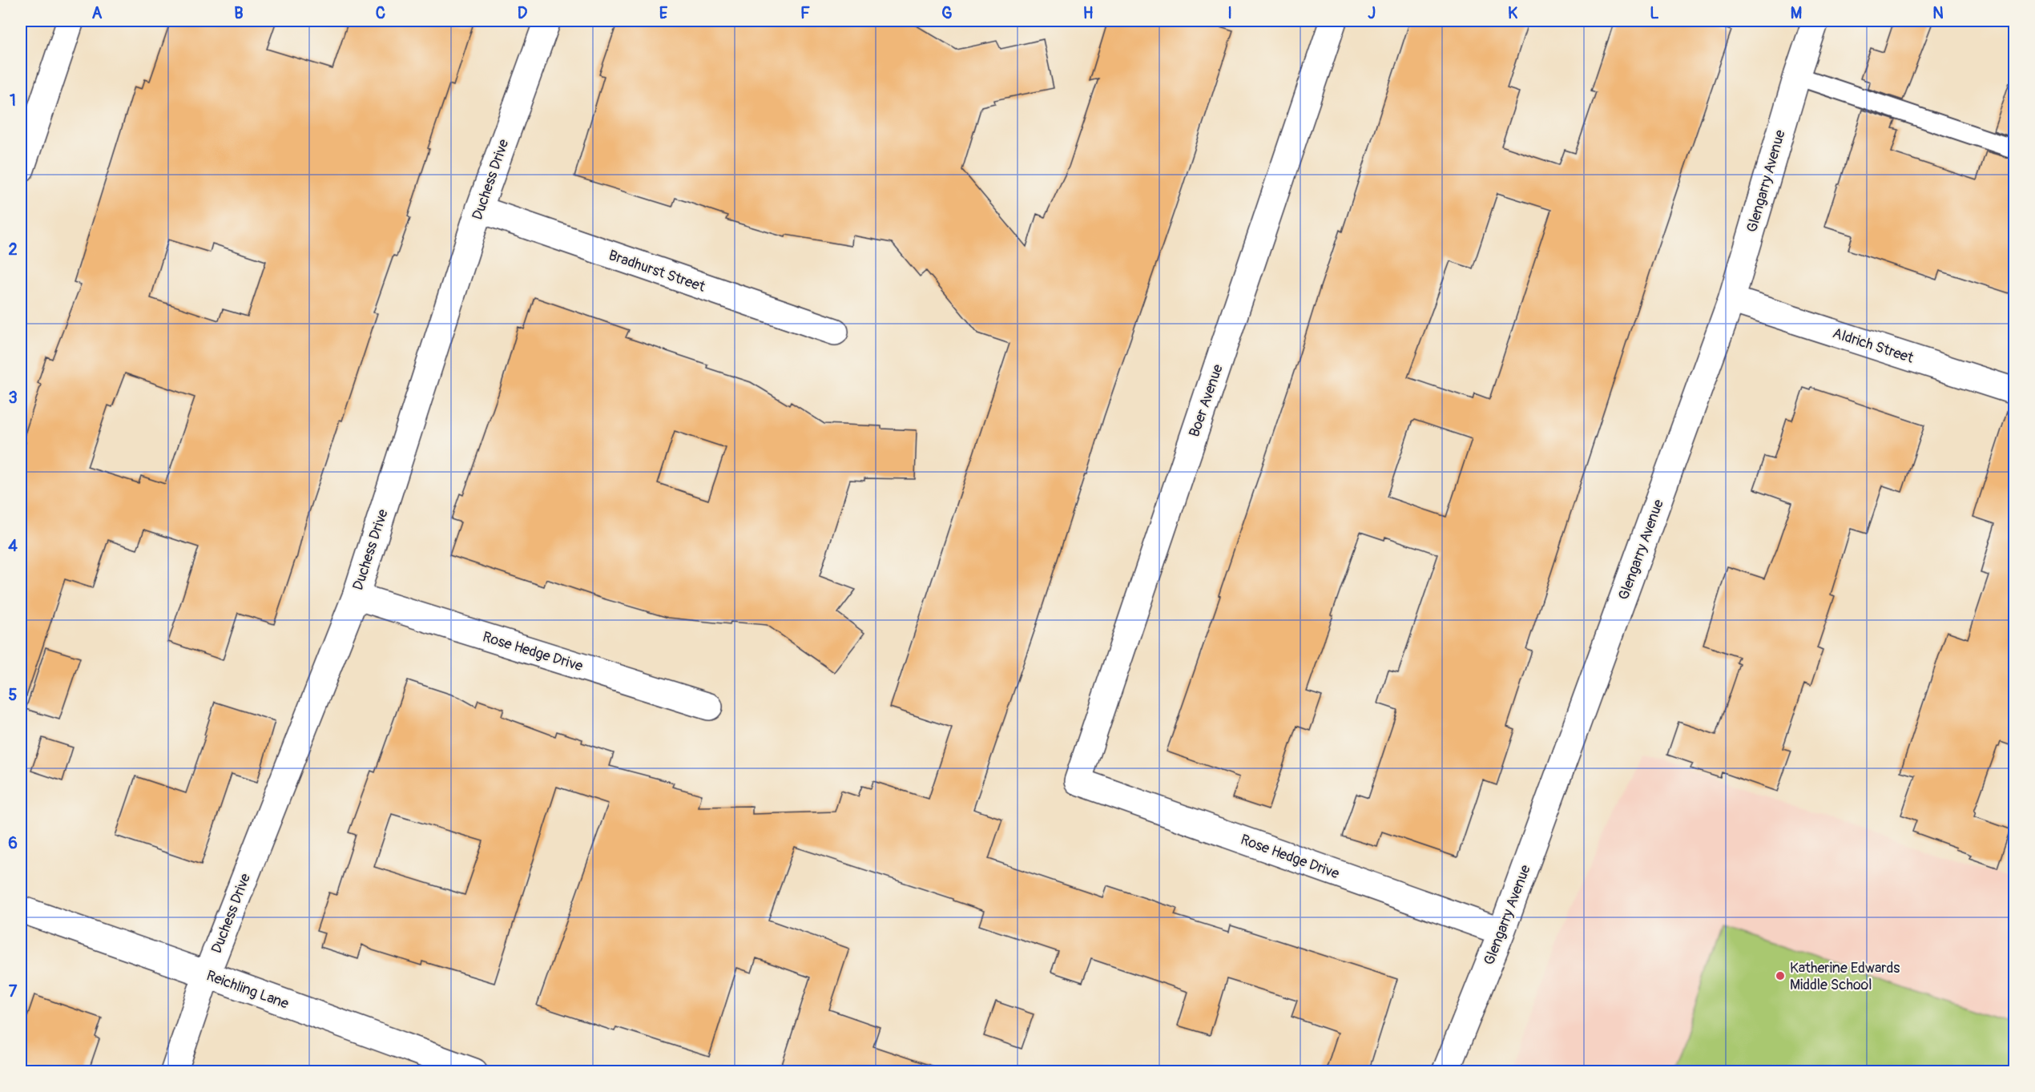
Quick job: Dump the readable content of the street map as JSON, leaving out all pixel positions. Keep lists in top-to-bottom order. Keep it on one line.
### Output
{"streets":{"street":["Duchess Drive","Glengarry Avenue","Bradhurst Street","Aldrich Street","Boer Avenue","Rose Hedge Drive","Reichling Lane"]},"crossings":[["Duchess Drive","Bradhurst Street"],["Duchess Drive","Rose Hedge Drive"],["Duchess Drive","Reichling Lane"],["Glengarry Avenue","Aldrich Street"],["Glengarry Avenue","Rose Hedge Drive"],["Boer Avenue","Rose Hedge Drive"]],"places":["Katherine Edwards Middle School"],"grid":{"columns":["A","B","C","D","E","F","G","H","I","J","K","L","M","N"],"rows":["1","2","3","4","5","6","7"]}}
